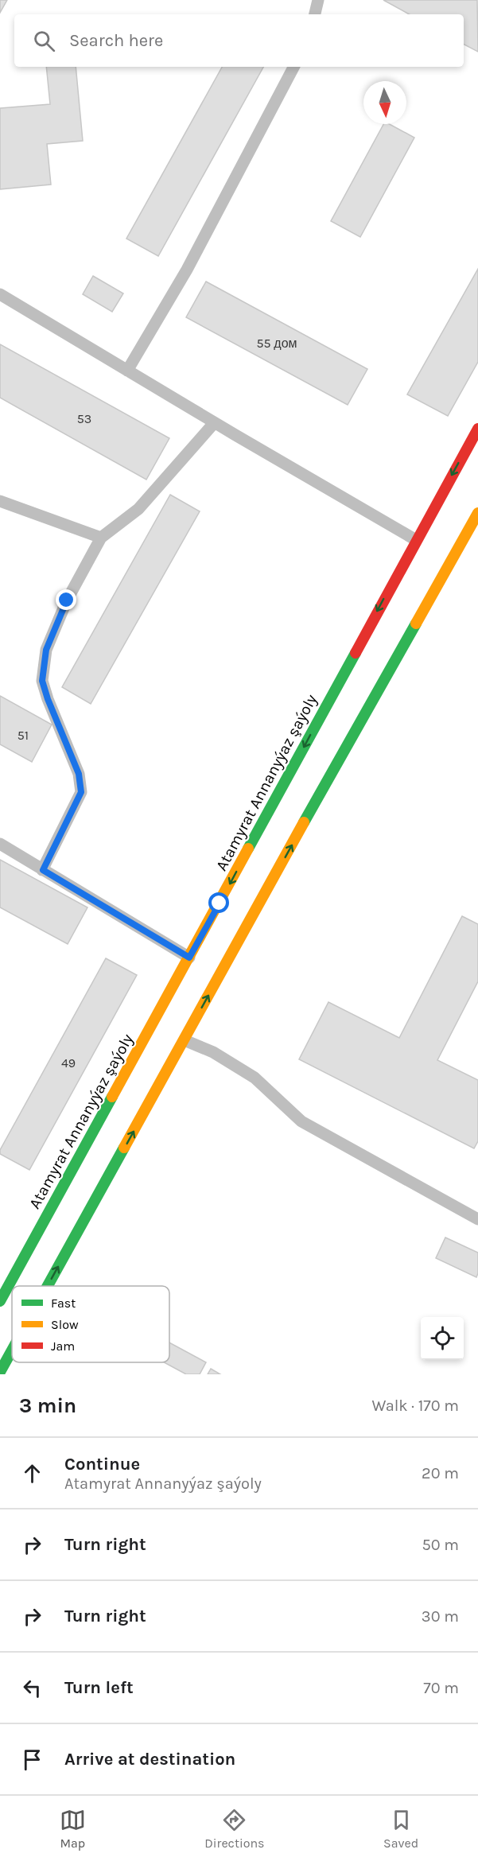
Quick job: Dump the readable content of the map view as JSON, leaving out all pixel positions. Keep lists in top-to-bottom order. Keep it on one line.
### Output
{"streets":{"street":["Atamyrat Annanyýaz şaýoly"]},"house_numbers":["55 дом","53","51","49"],"legend":["Fast","Slow","Jam"],"north":"bottom","page":{"search":"Search here","heading":["3 min","Walk · 170 m"],"list":[["Continue","Atamyrat Annanyýaz şaýoly","20 m"],["Turn right","50 m"],["Turn right","30 m"],["Turn left","70 m"],"Arrive at destination"],"nav":["Map","Directions","Saved"]}}
